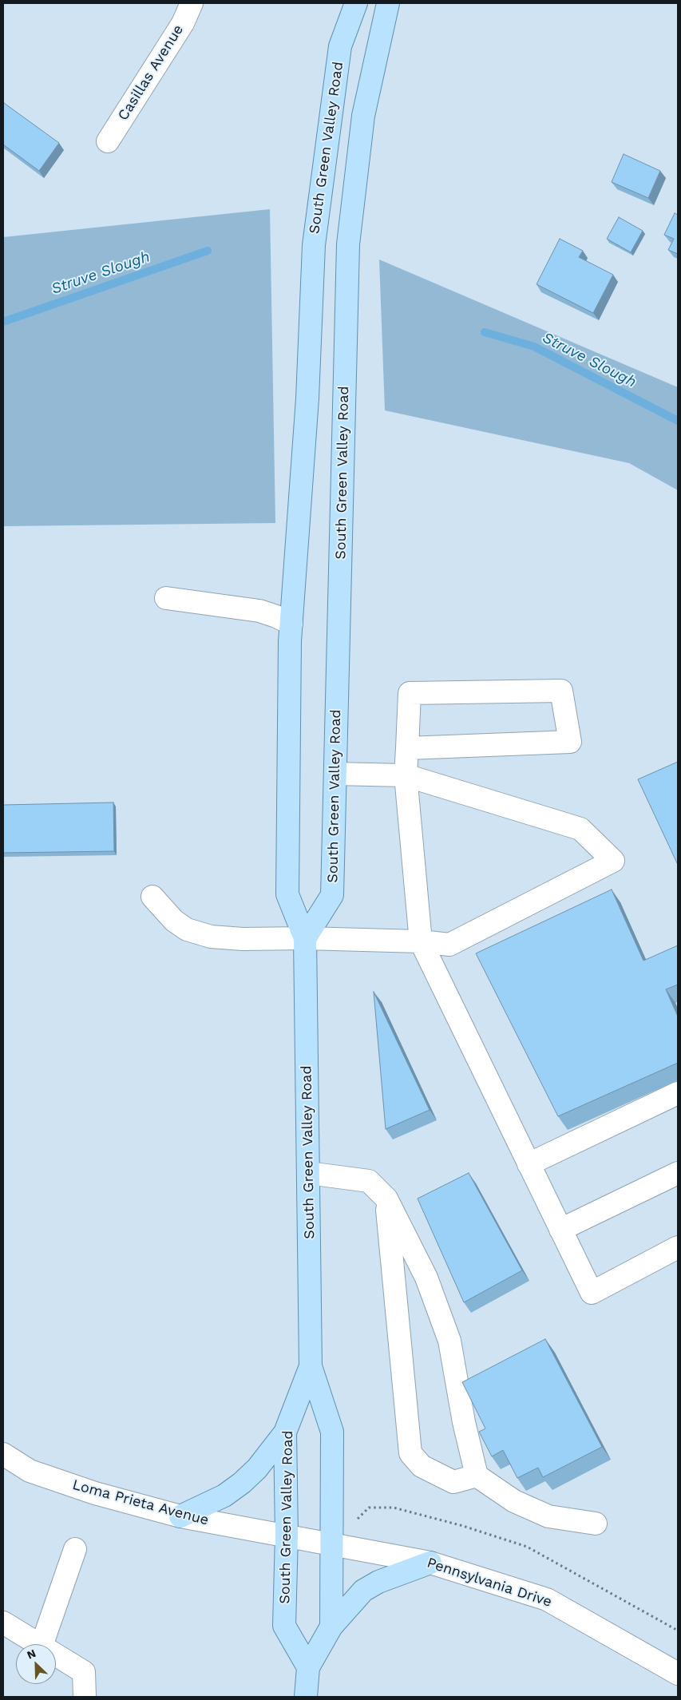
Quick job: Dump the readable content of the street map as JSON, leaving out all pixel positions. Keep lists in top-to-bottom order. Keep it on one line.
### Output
{"streets":{"main road":["South Green Valley Road"],"street":["Casillas Avenue","Loma Prieta Avenue","Pennsylvania Drive"]},"crossings":[["South Green Valley Road","Loma Prieta Avenue"],["South Green Valley Road","Pennsylvania Drive"],["Loma Prieta Avenue","Pennsylvania Drive"]],"water":["Struve Slough"],"north":"top left"}
